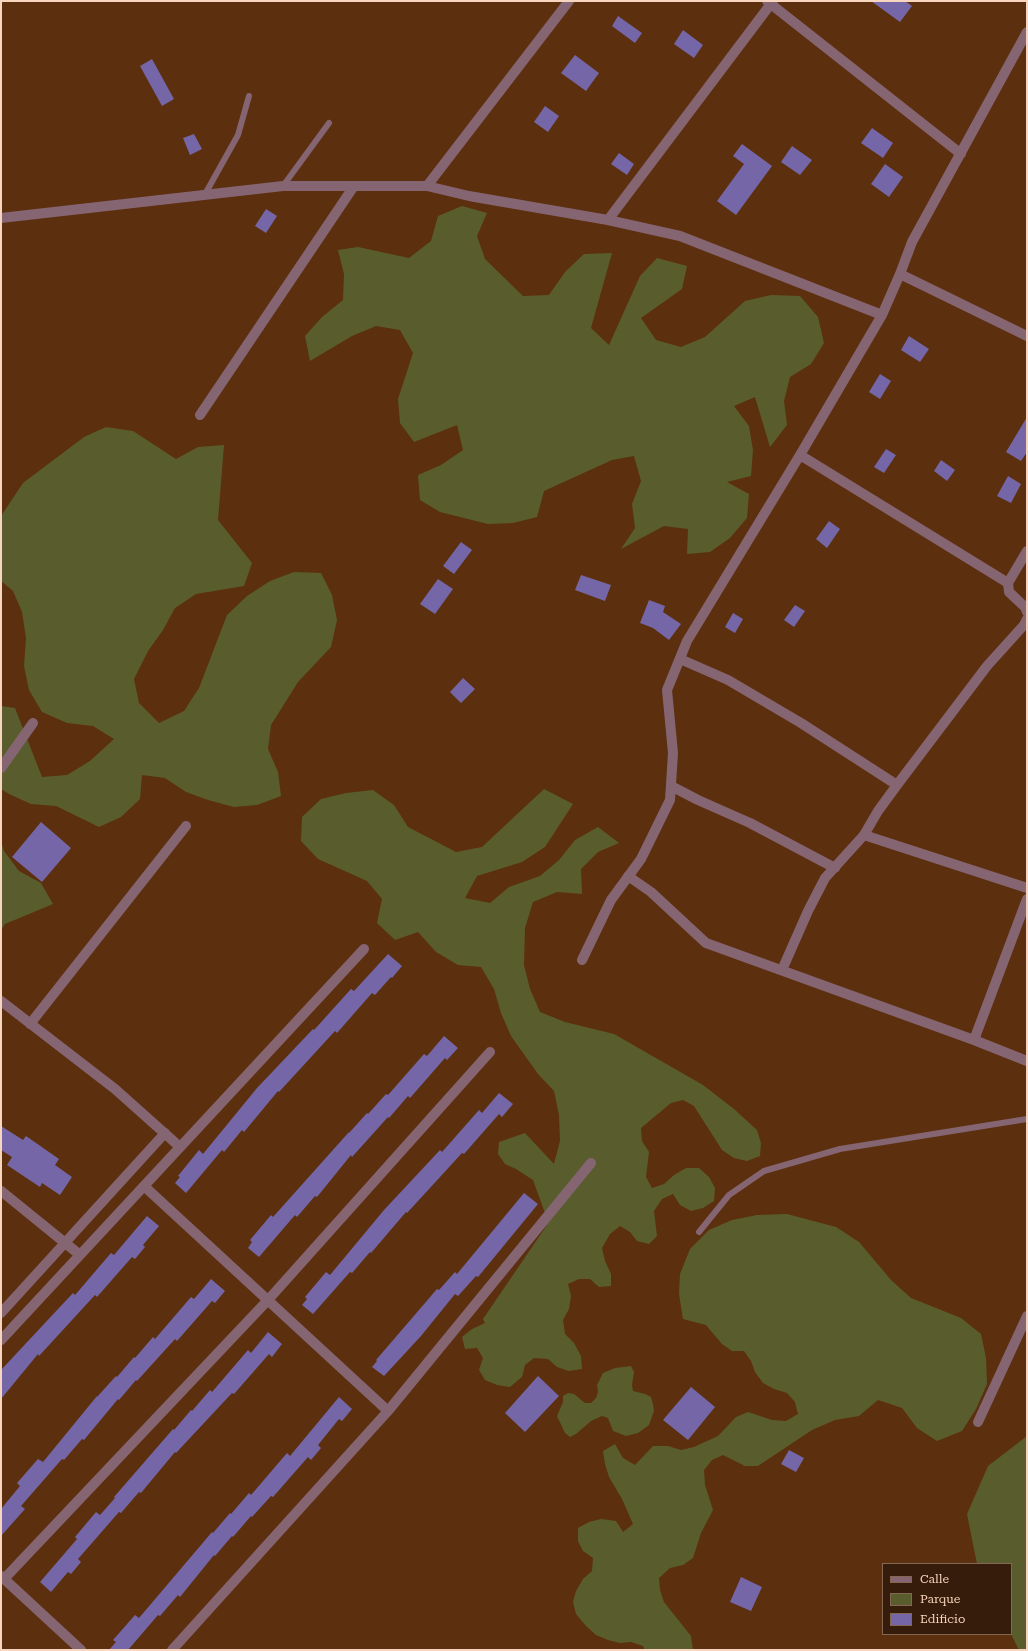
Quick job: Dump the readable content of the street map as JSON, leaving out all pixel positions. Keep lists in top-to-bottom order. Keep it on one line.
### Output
{"legend":["Calle","Parque","Edificio"]}
